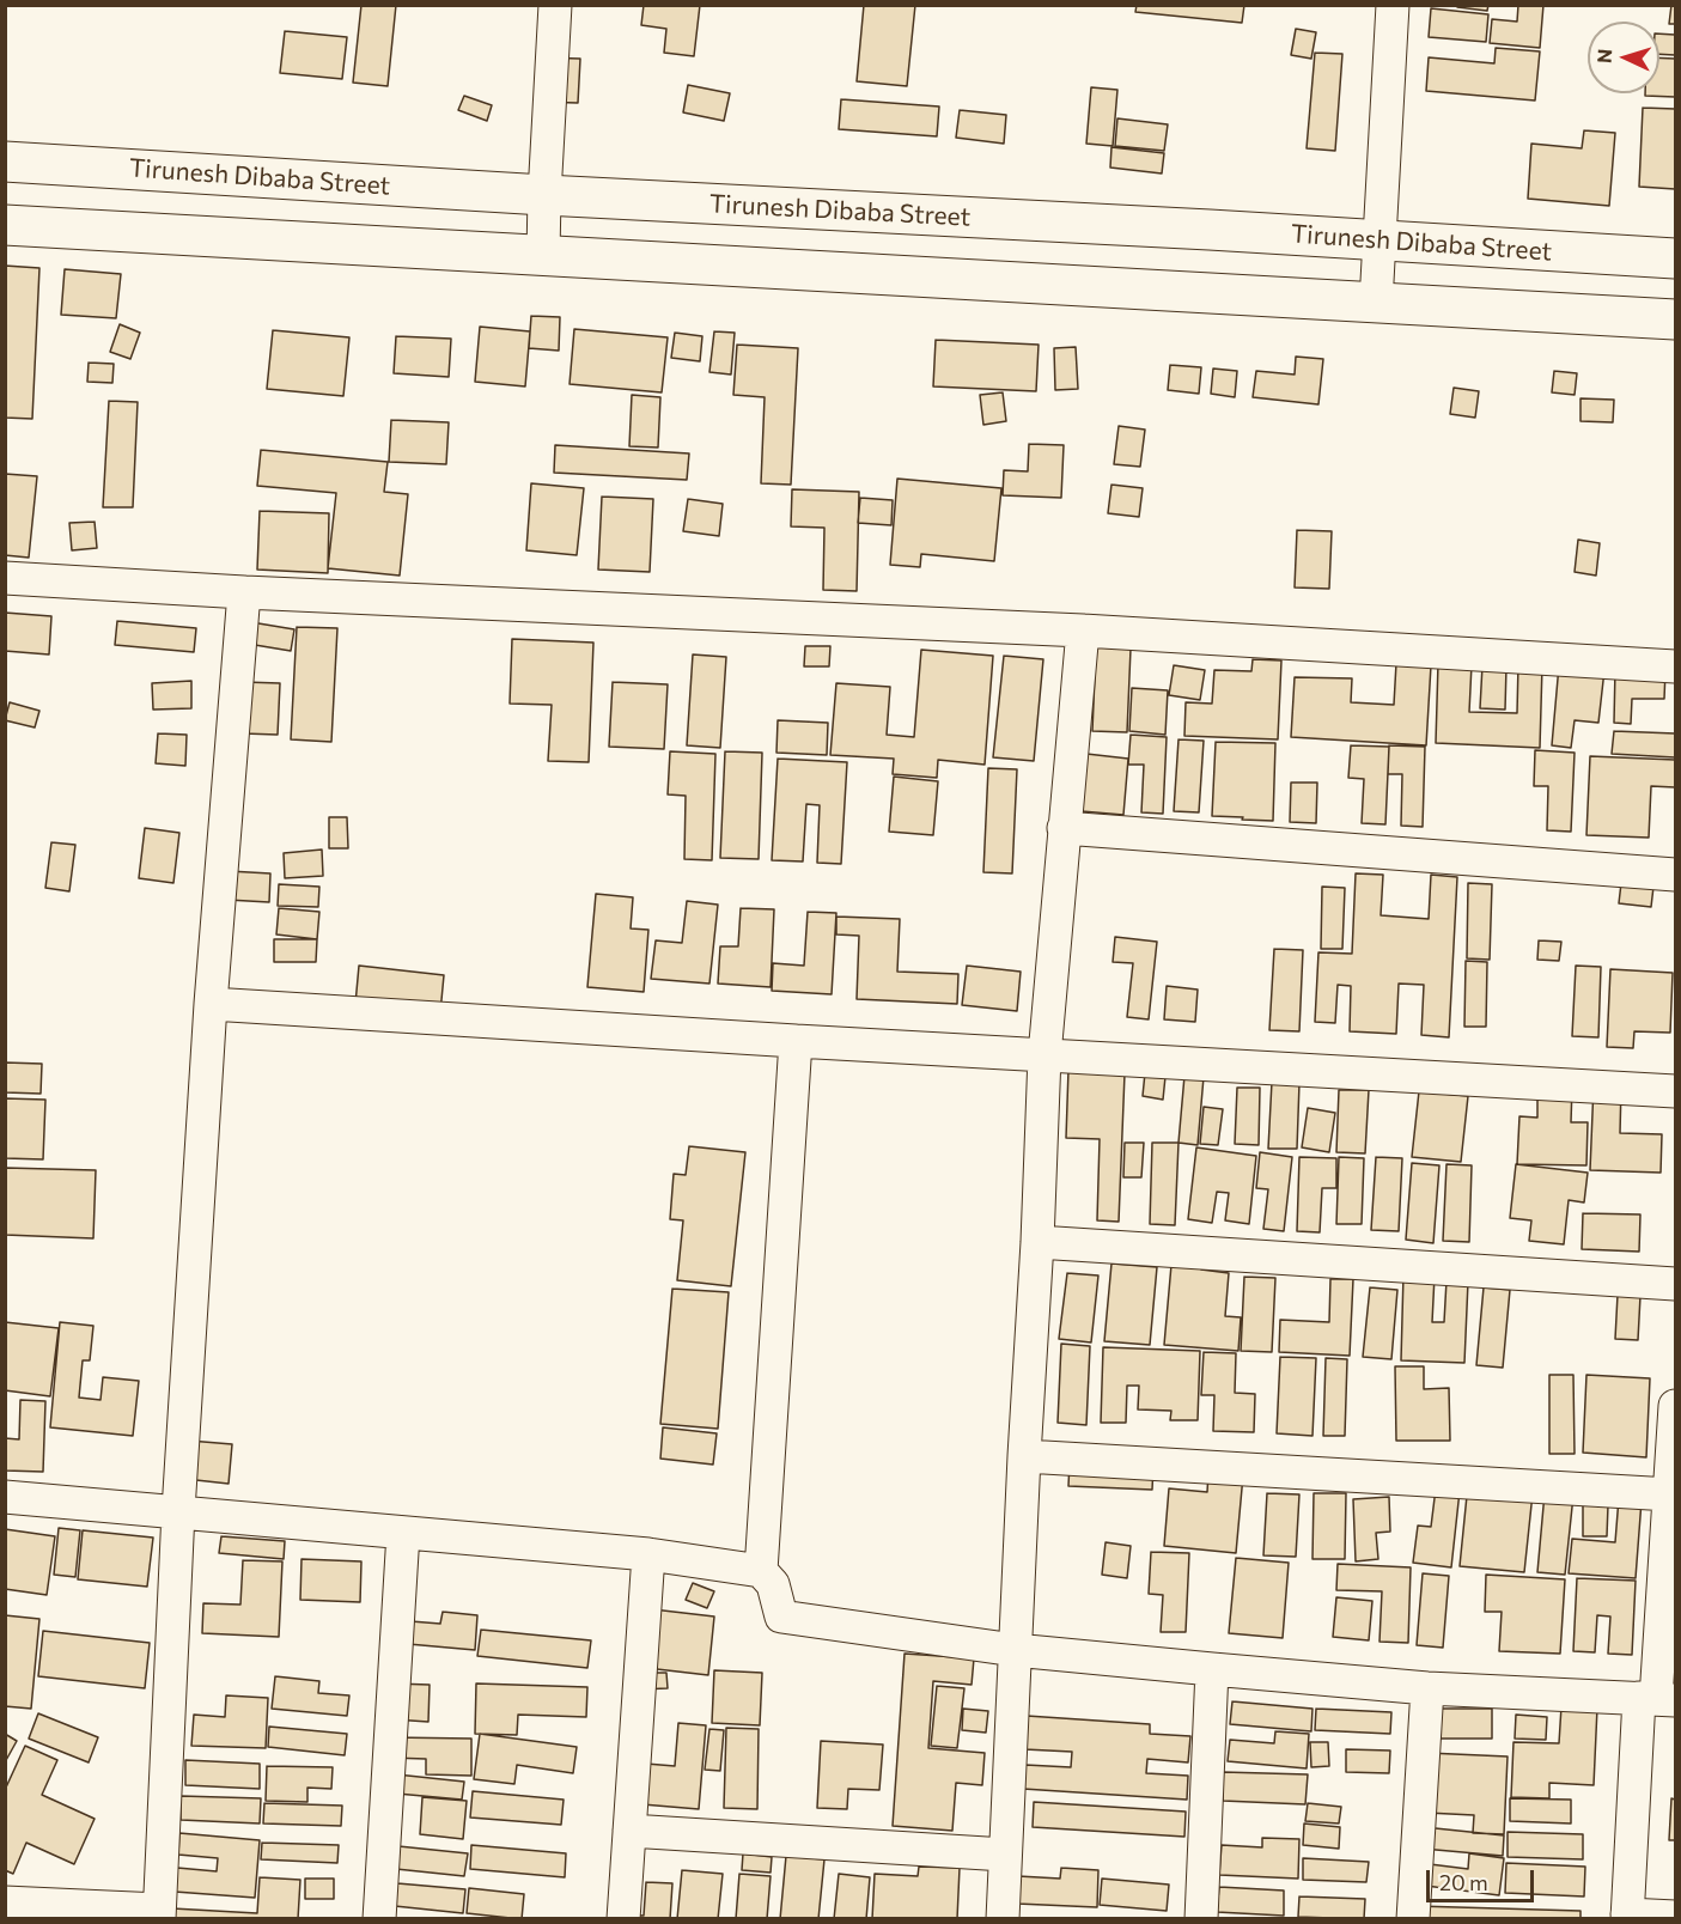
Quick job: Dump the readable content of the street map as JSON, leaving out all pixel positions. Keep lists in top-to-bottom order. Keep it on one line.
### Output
{"streets":{"street":["Tirunesh Dibaba Street"]},"scale_bar":"20 m","north":"left"}
